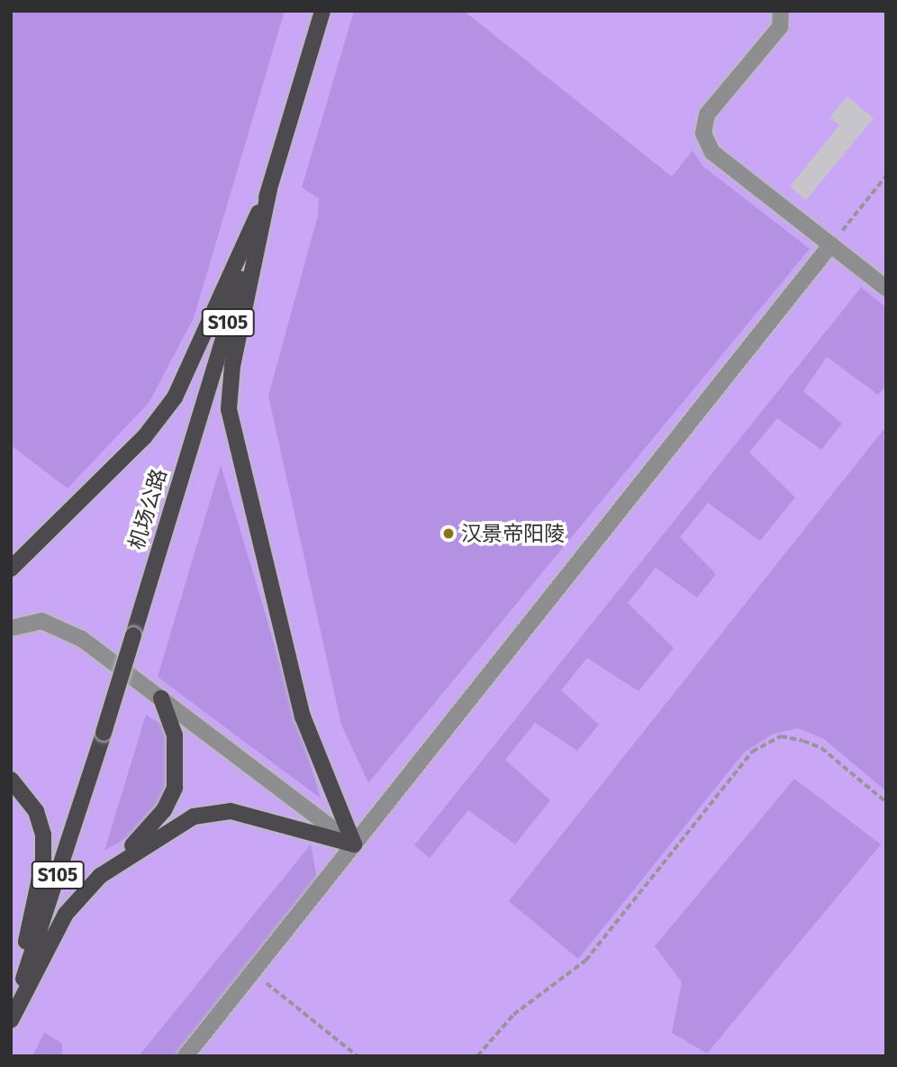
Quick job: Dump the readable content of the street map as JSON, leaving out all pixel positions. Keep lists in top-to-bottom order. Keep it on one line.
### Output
{"streets":{"main road":["S105","机场公路"]},"places":["汉景帝阳陵"]}
